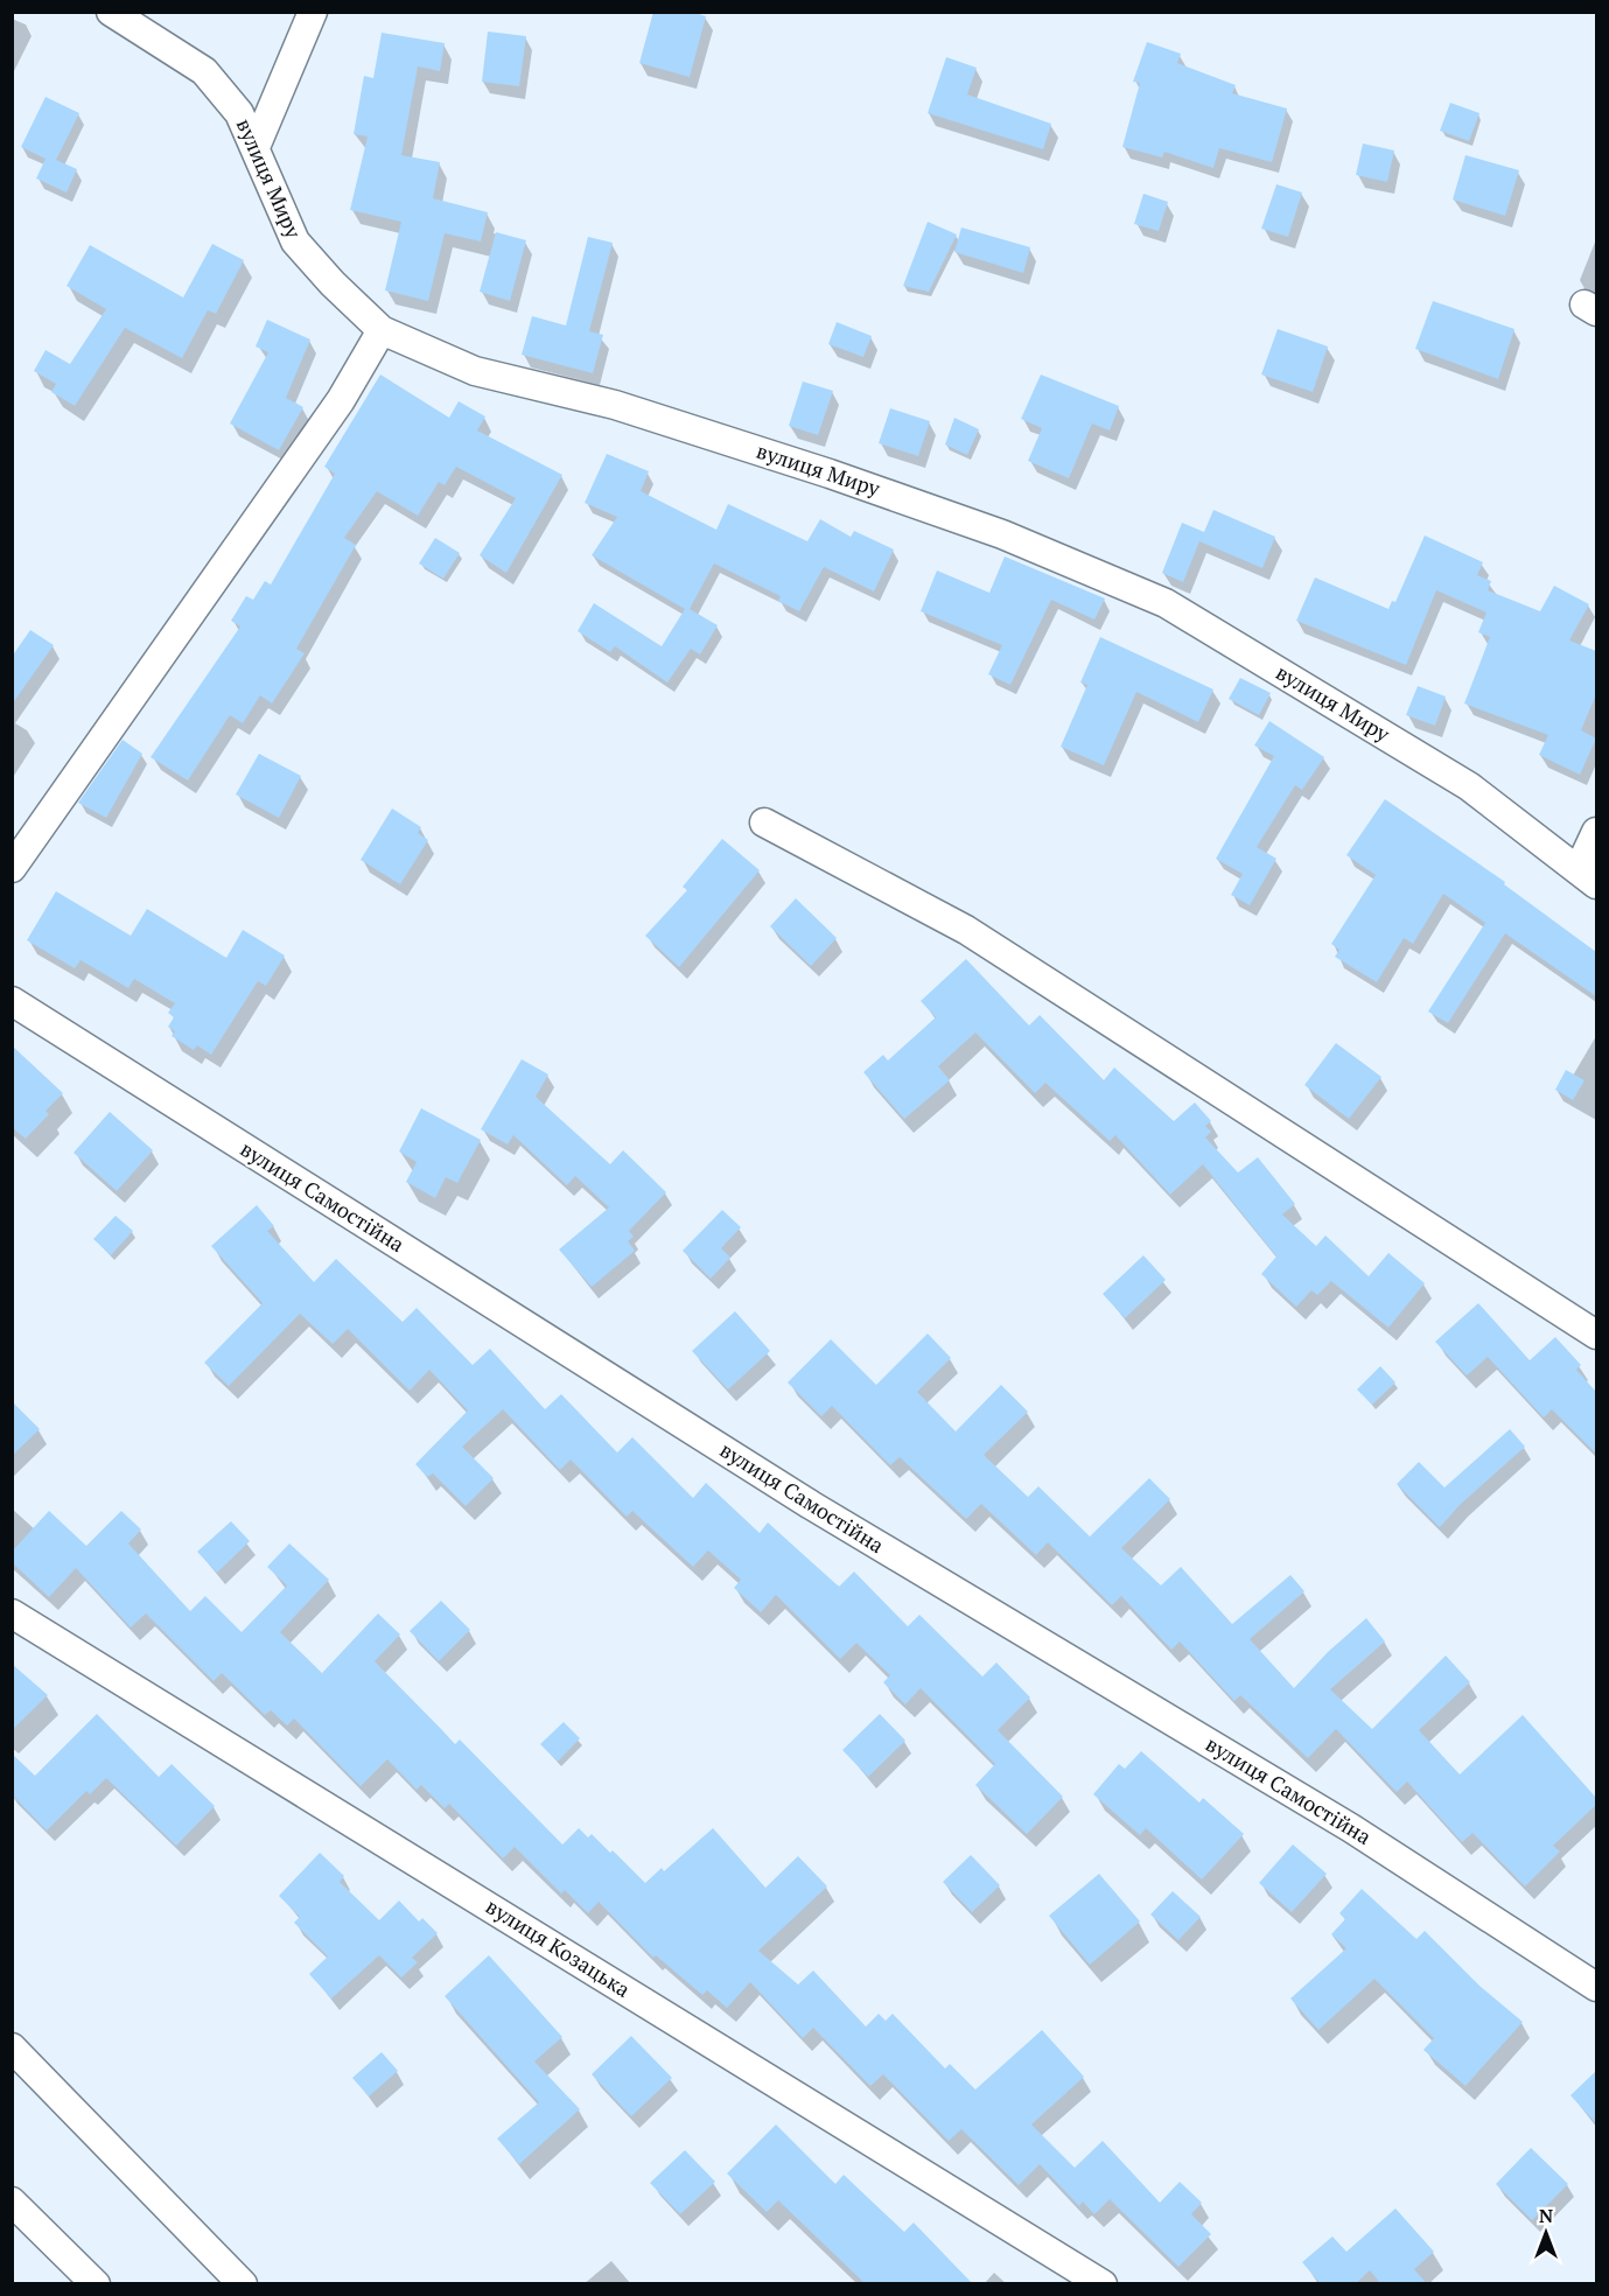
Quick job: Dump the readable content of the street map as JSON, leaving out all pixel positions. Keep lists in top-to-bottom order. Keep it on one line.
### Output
{"streets":{"street":["вулиця Миру","вулиця Самостійна","вулиця Козацька"]},"north":"top"}
